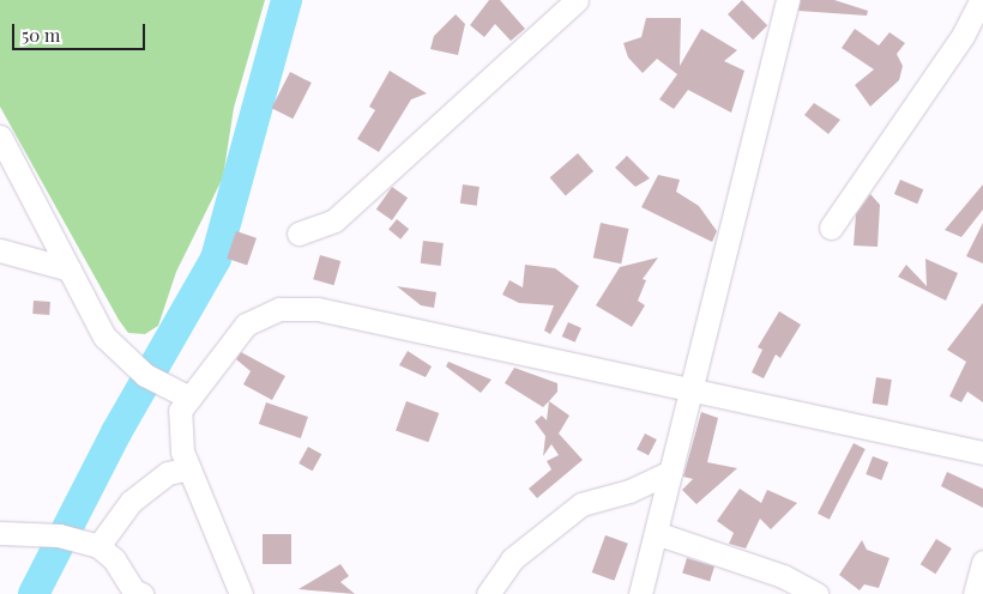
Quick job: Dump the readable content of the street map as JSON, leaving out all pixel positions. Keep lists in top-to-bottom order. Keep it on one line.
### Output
{"scale_bar":"50 m"}
